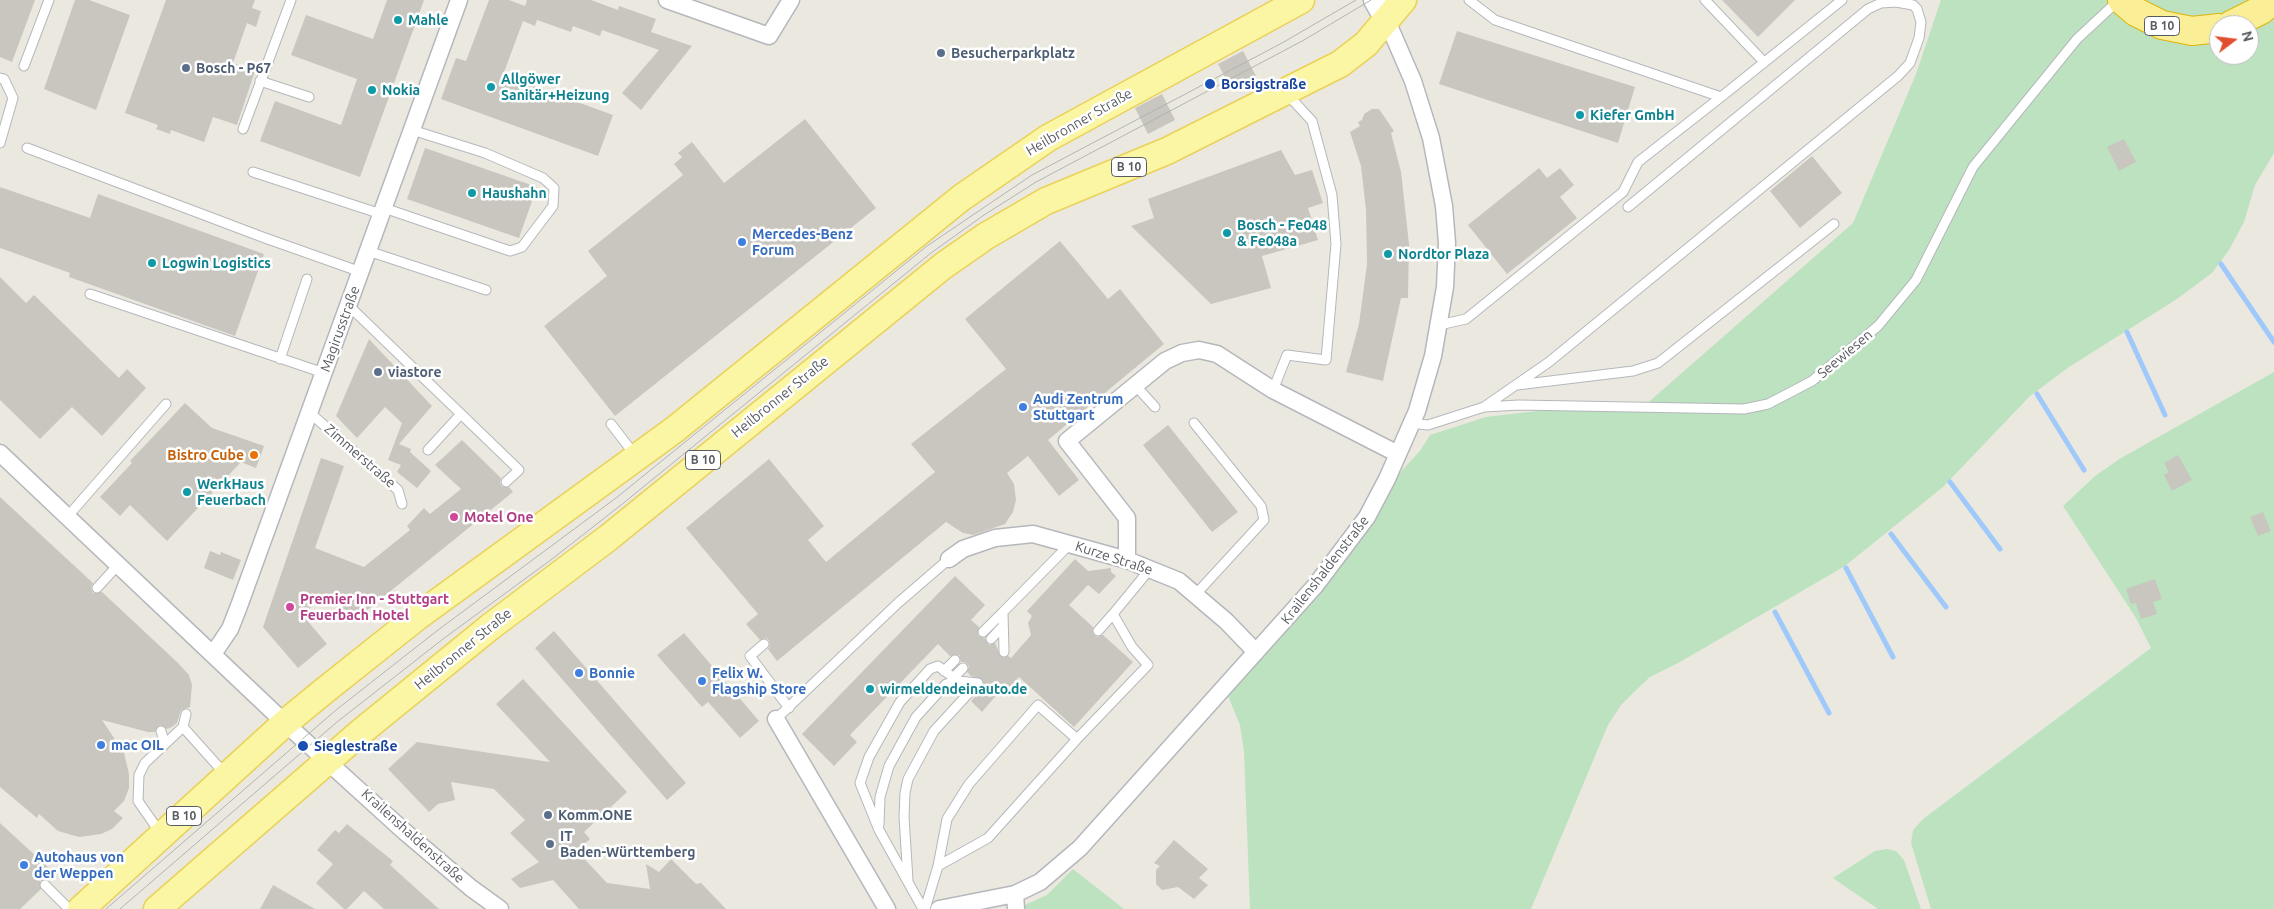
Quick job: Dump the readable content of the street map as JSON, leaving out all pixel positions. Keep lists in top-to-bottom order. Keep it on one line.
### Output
{"streets":{"highway":["B 10"],"main road":["Heilbronner Straße"],"street":["Magirusstraße","Kurze Straße","Krailenshaldenstraße"],"lane":["Seewiesen","Zimmerstraße"]},"crossings":[["B 10","Seewiesen"],["Heilbronner Straße","Krailenshaldenstraße"],["Magirusstraße","Zimmerstraße"],["Seewiesen","Krailenshaldenstraße"],["Kurze Straße","Krailenshaldenstraße"]],"places":["Mahle","Besucherparkplatz","Bosch - P67","Borsigstraße","Allgöwer Sanitär+Heizung","Nokia","Kiefer GmbH","Haushahn","Bosch - Fe048 & Fe048a","Mercedes-Benz Forum","Nordtor Plaza","Logwin Logistics","viastore","Audi Zentrum Stuttgart","Bistro Cube","WerkHaus Feuerbach","Motel One","Premier Inn - Stuttgart Feuerbach Hotel","Bonnie","Felix W. Flagship Store","wirmeldendeinauto.de","mac OIL","Sieglestraße","Komm.ONE","IT Baden-Württemberg","Autohaus von der Weppen"],"north":"right"}
